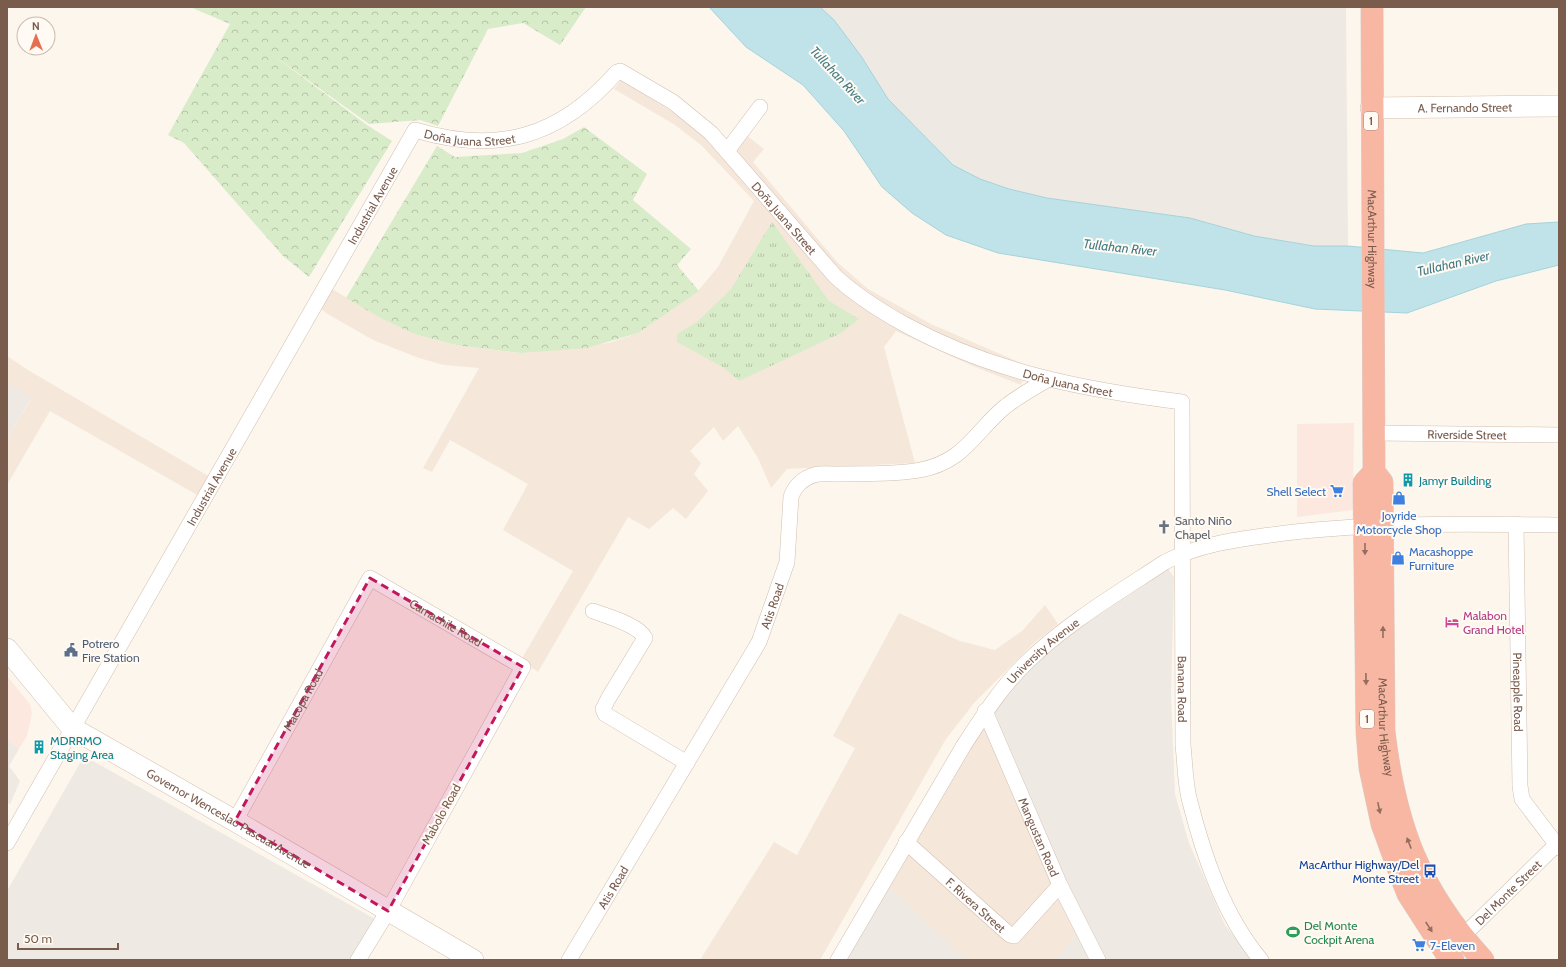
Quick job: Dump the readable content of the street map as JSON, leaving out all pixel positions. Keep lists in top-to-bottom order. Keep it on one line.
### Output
{"streets":{"highway":["1","MacArthur Highway"],"main road":["A. Fernando Street","Governor Wenceslao Pascual Avenue","Del Monte Street"],"street":["Doña Juana Street","Industrial Avenue","Riverside Street","Atis Road","Camachile Road","University Avenue","Banana Road","Pineapple Road","Macopa Road","Mabolo Road","Mangustan Road","F. Rivera Street"]},"crossings":[["A. Fernando Street","MacArthur Highway"],["Doña Juana Street","Industrial Avenue"],["Doña Juana Street","Atis Road"],["Doña Juana Street","Banana Road"],["Industrial Avenue","Governor Wenceslao Pascual Avenue"],["MacArthur Highway","Riverside Street"],["MacArthur Highway","University Avenue"],["MacArthur Highway","Del Monte Street"],["Camachile Road","Macopa Road"],["Camachile Road","Mabolo Road"],["University Avenue","Banana Road"],["University Avenue","Pineapple Road"],["University Avenue","Mangustan Road"],["University Avenue","F. Rivera Street"],["Pineapple Road","Del Monte Street"],["Macopa Road","Governor Wenceslao Pascual Avenue"],["Mabolo Road","Governor Wenceslao Pascual Avenue"],["Mangustan Road","F. Rivera Street"]],"water":["Tullahan River"],"places":{"building":["Jamyr Building","MDRRMO Staging Area"],"supermarket":["Shell Select","7-Eleven"],"shop":["Joyride Motorcycle Shop","Macashoppe Furniture"],"church":["Santo Niño Chapel"],"hotel":["Malabon Grand Hotel"],"public building":["Potrero Fire Station"],"bus stop":["MacArthur Highway/Del Monte Street"],"sports":["Del Monte Cockpit Arena"]},"scale_bar":"50 m","north":"top"}
